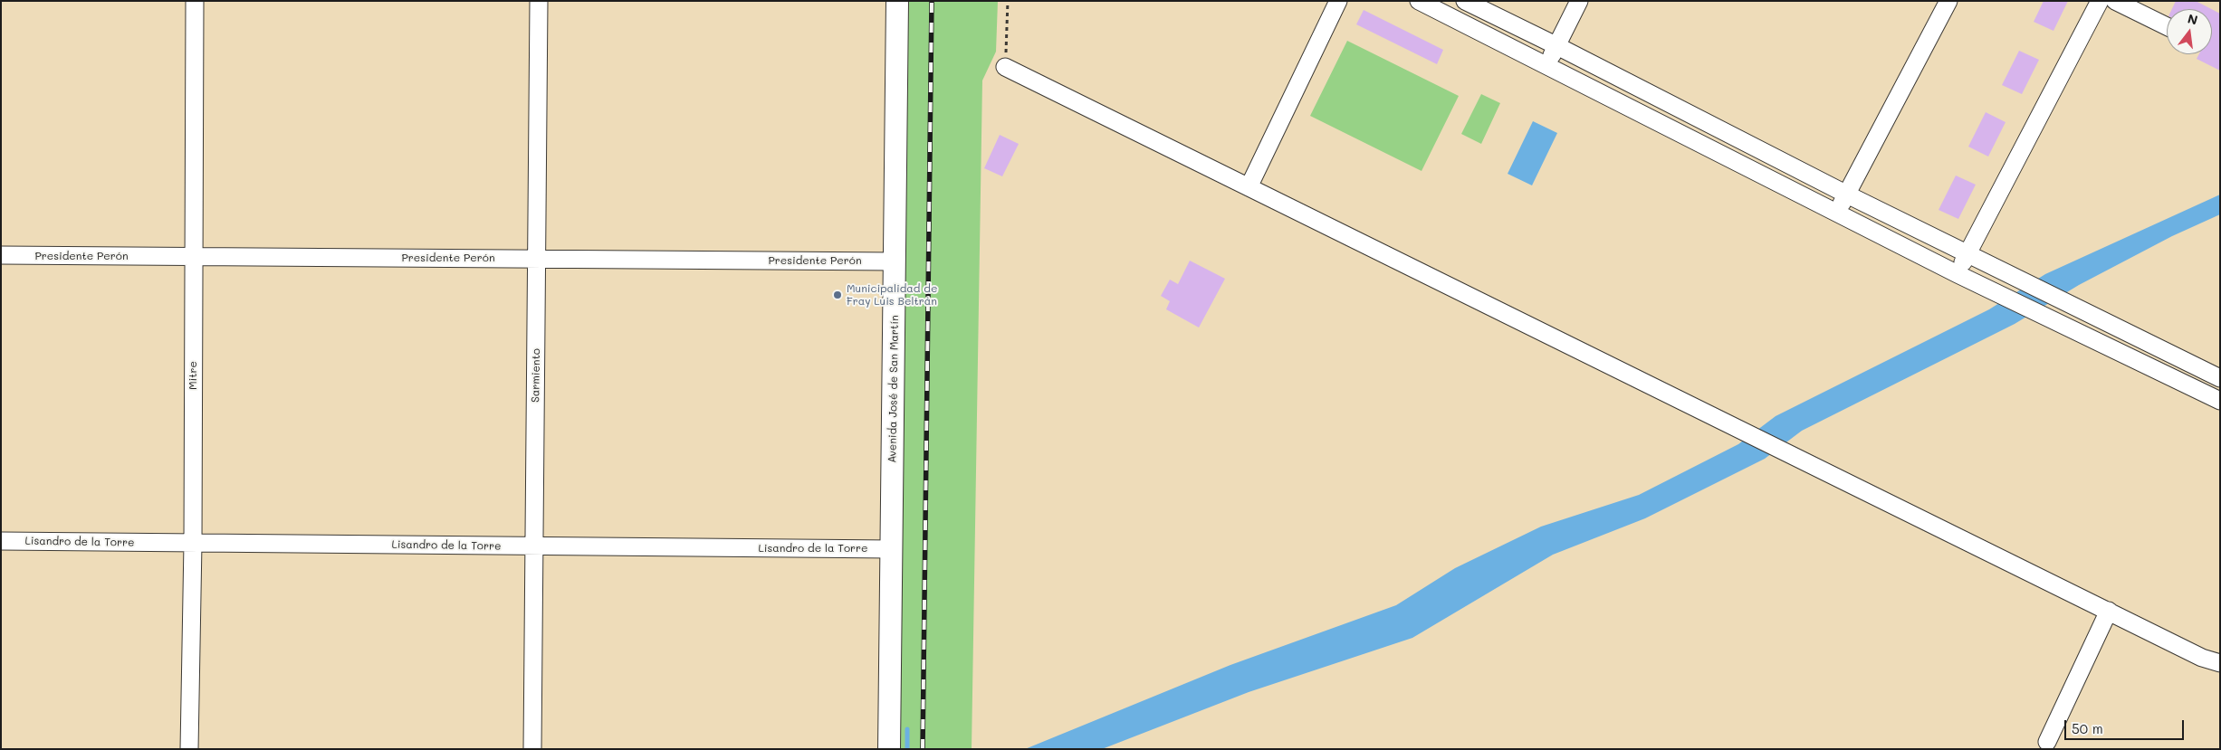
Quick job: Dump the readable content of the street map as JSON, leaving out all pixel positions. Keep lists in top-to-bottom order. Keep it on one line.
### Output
{"streets":{"main road":["Avenida José de San Martín"],"street":["Presidente Perón","Mitre","Sarmiento","Lisandro de la Torre"]},"crossings":[["Presidente Perón","Mitre"],["Presidente Perón","Sarmiento"],["Presidente Perón","Avenida José de San Martín"],["Mitre","Lisandro de la Torre"],["Sarmiento","Lisandro de la Torre"],["Avenida José de San Martín","Lisandro de la Torre"]],"places":["Municipalidad de Fray Luis Beltrán"],"scale_bar":"50 m","north":"top"}
